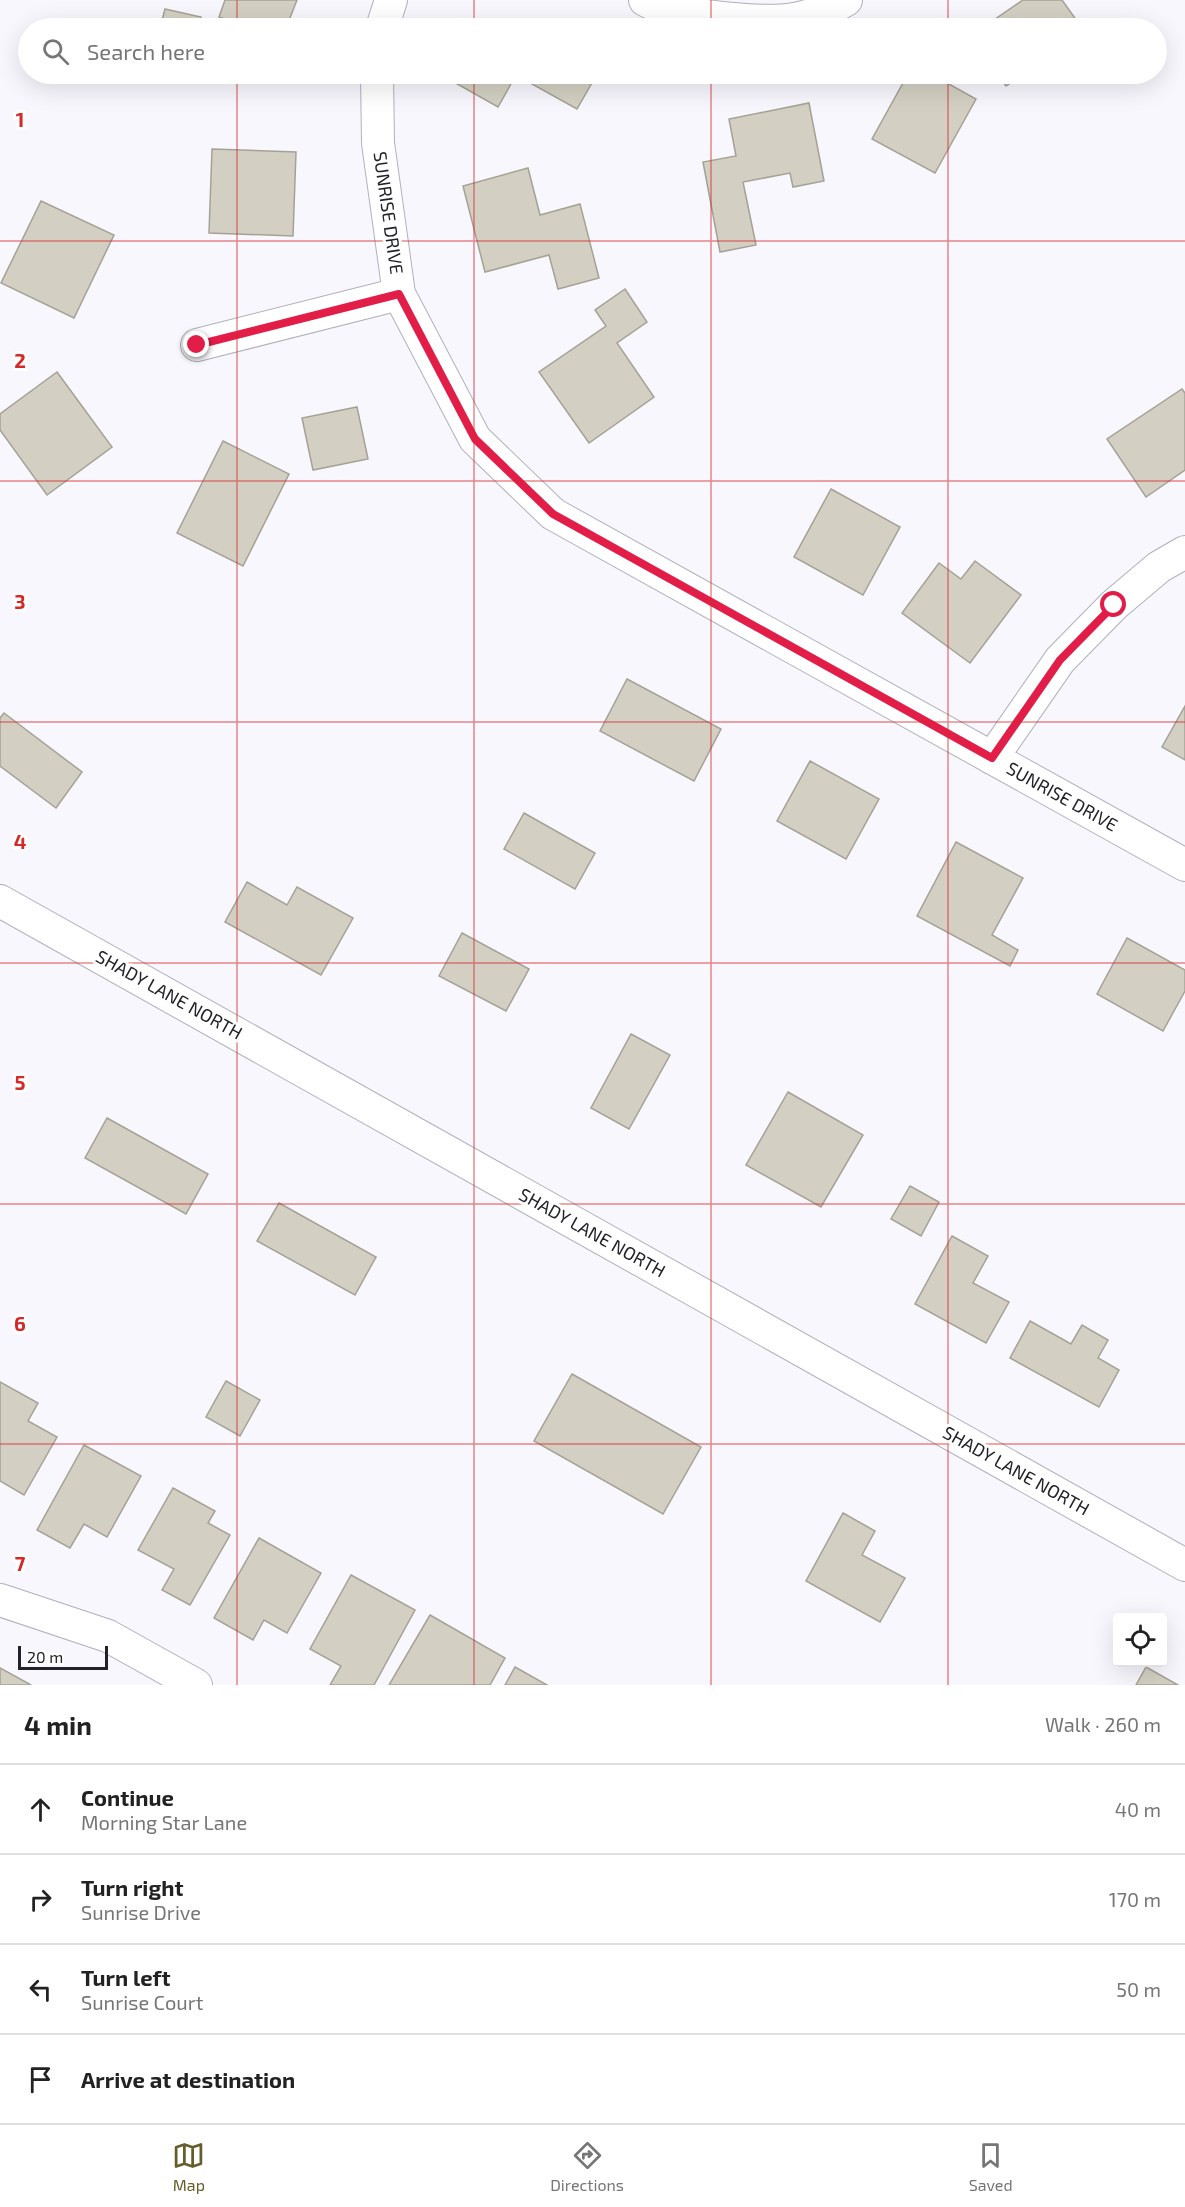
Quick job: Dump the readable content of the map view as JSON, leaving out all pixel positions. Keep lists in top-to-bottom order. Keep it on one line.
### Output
{"streets":{"street":["SUNRISE DRIVE","SHADY LANE NORTH"]},"scale_bar":"20 m","page":{"search":"Search here","scale":"20 m","heading":["4 min","Walk · 260 m"],"list":[["Continue","Morning Star Lane","40 m"],["Turn right","Sunrise Drive","170 m"],["Turn left","Sunrise Court","50 m"],"Arrive at destination"],"nav":["Map","Directions","Saved"]},"grid":{"rows":["1","2","3","4","5","6","7"]}}
